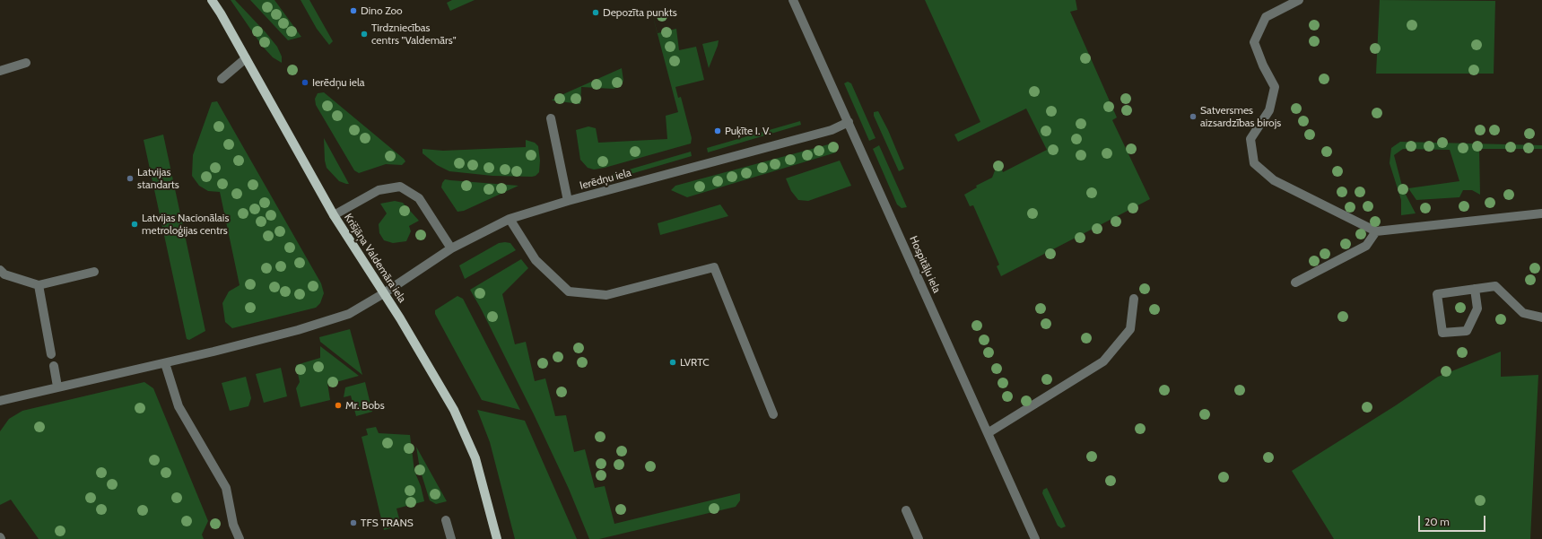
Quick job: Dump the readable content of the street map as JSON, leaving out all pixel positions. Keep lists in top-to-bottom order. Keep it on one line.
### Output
{"streets":{"main road":["Krišjāņa Valdemāra iela"],"street":["Ierēdņu iela","Hospitāļu iela"]},"crossings":[["Ierēdņu iela","Krišjāņa Valdemāra iela"],["Ierēdņu iela","Hospitāļu iela"]],"places":["Dino Zoo","Depozīta punkts","Tirdzniecības centrs \"Valdemārs\"","Ierēdņu iela","Satversmes aizsardzības birojs","Puķīte I. V.","Latvijas standarts","Latvijas Nacionālais metroloģijas centrs","LVRTC","Mr. Bobs","TFS TRANS"],"scale_bar":"20 m"}
